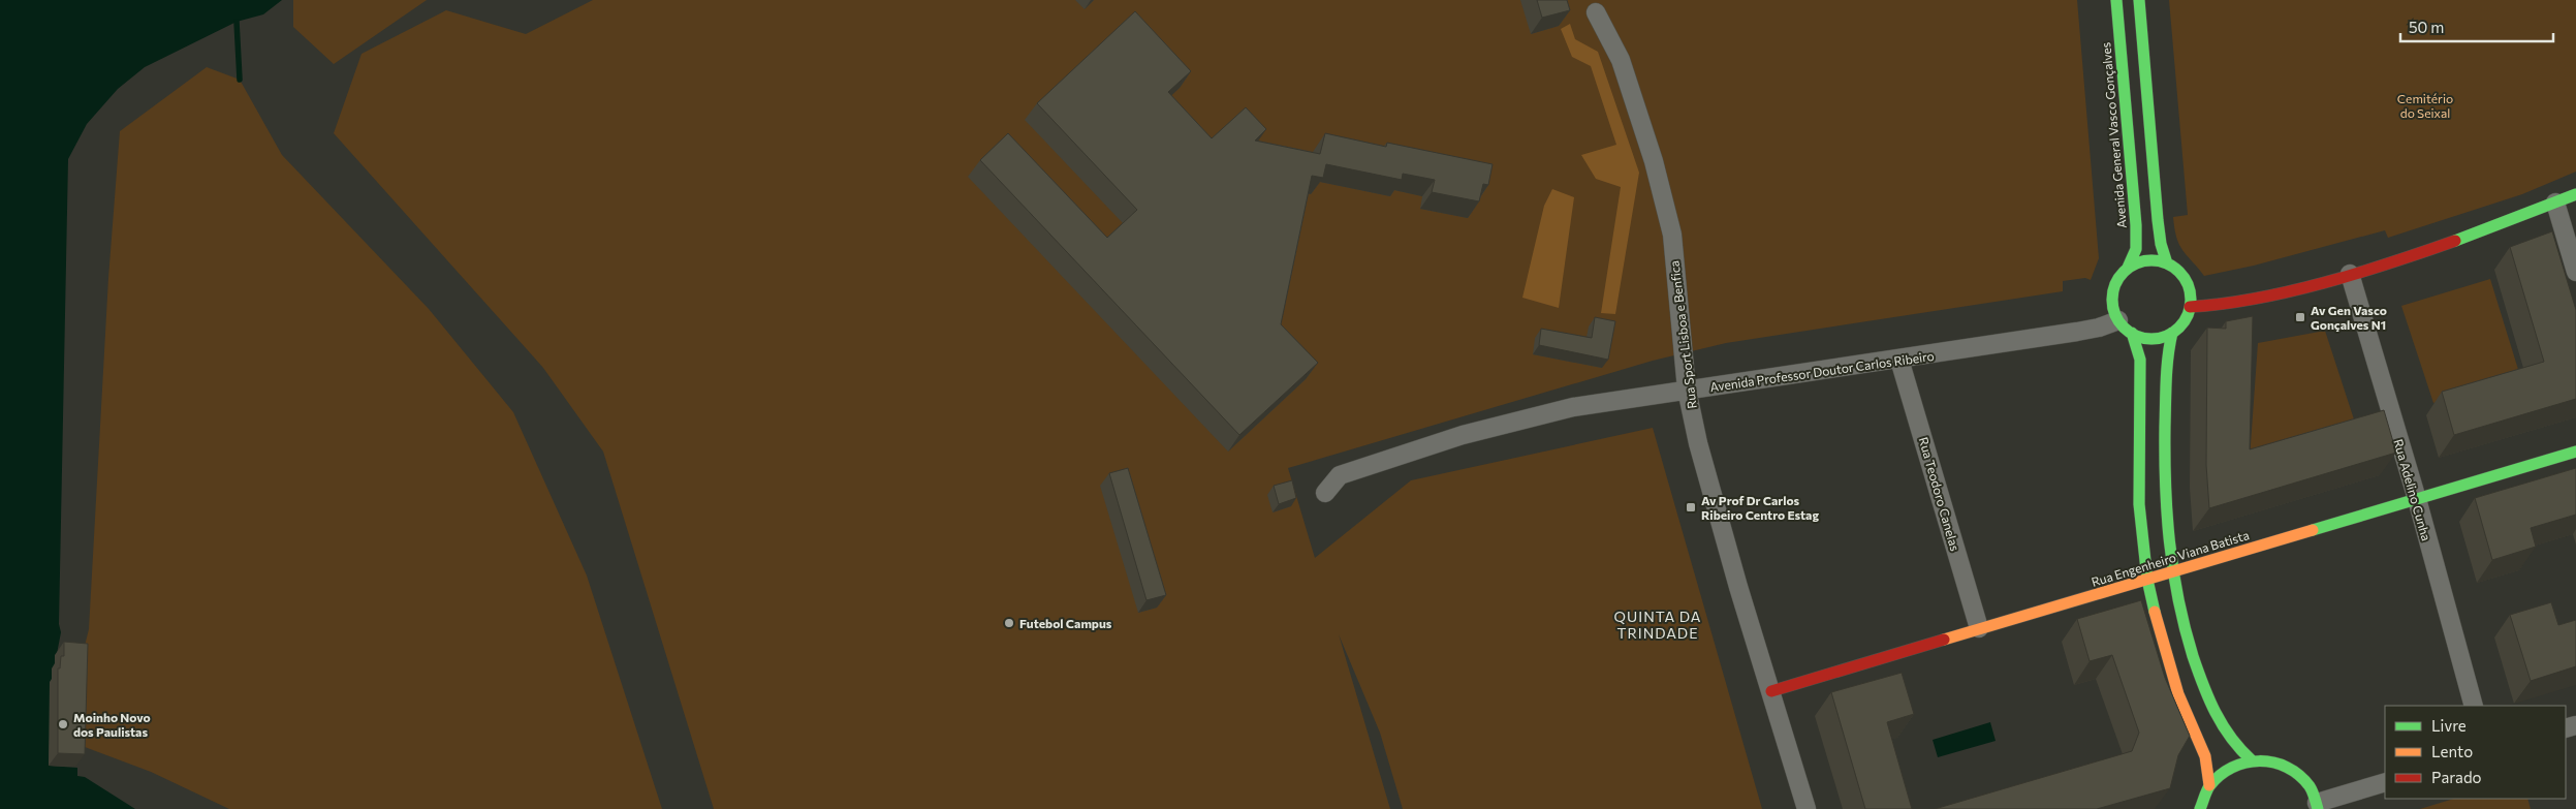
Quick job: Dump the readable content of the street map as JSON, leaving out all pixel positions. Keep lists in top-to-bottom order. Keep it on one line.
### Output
{"streets":{"main road":["Avenida General Vasco Gonçalves","Rua Engenheiro Viana Batista"],"street":["Rua Sport Lisboa e Benfica","Avenida Professor Doutor Carlos Ribeiro","Rua Adelino Cunha","Rua Teodoro Canelas"]},"crossings":[["Avenida General Vasco Gonçalves","Avenida Professor Doutor Carlos Ribeiro"],["Rua Sport Lisboa e Benfica","Avenida Professor Doutor Carlos Ribeiro"],["Rua Sport Lisboa e Benfica","Rua Engenheiro Viana Batista"],["Avenida Professor Doutor Carlos Ribeiro","Rua Teodoro Canelas"],["Rua Adelino Cunha","Rua Engenheiro Viana Batista"],["Rua Teodoro Canelas","Rua Engenheiro Viana Batista"]],"districts":["QUINTA DA TRINDADE"],"parks":["Cemitério do Seixal"],"places":{"transit":["Av Gen Vasco Gonçalves N1","Av Prof Dr Carlos Ribeiro Centro Estag"],"other":["Futebol Campus","Moinho Novo dos Paulistas"]},"legend":["Livre","Lento","Parado"],"scale_bar":"50 m"}
